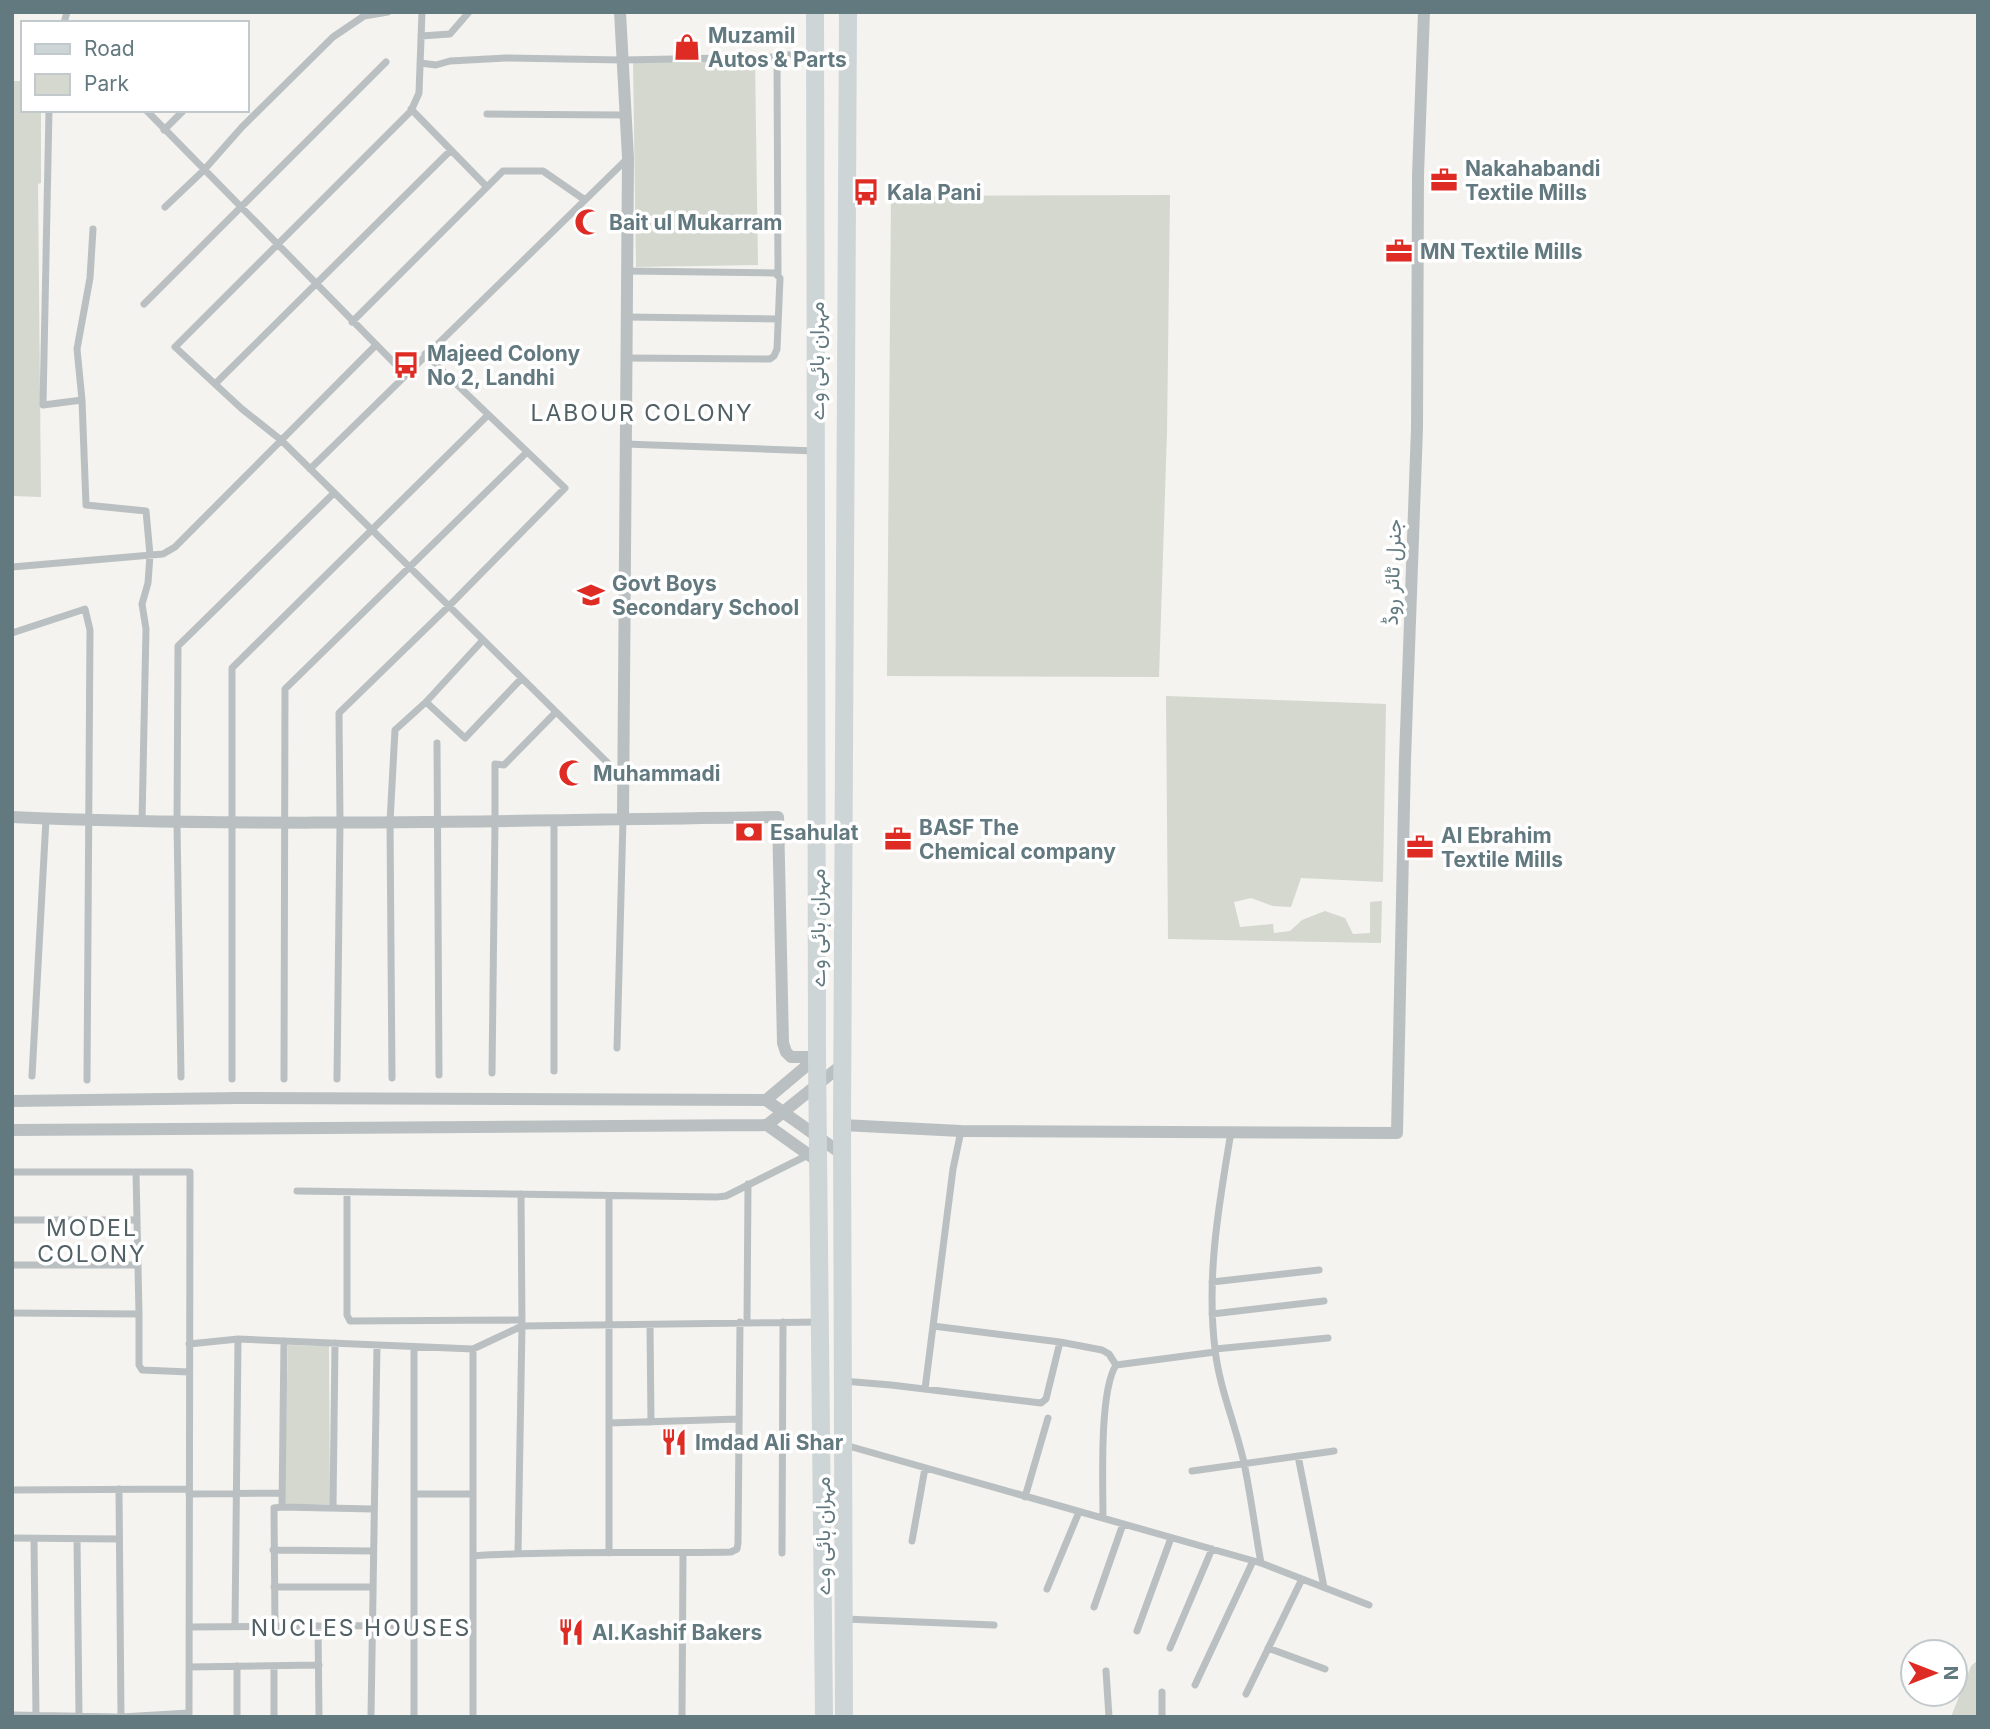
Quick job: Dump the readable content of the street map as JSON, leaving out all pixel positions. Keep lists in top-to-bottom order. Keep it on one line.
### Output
{"streets":{"main road":["مہران ہائی وے"],"street":["جنرل ٹائر روڈ"]},"districts":["LABOUR COLONY","MODEL COLONY","NUCLES HOUSES"],"places":{"shop":["Muzamil Autos & Parts"],"office":["Nakahabandi Textile Mills","MN Textile Mills","BASF The Chemical company","Al Ebrahim Textile Mills"],"bus stop":["Kala Pani","Majeed Colony No 2, Landhi"],"mosque":["Bait ul Mukarram","Muhammadi"],"school or university":["Govt Boys Secondary School"],"bank":["Esahulat"],"restaurant":["Imdad Ali Shar","Al.Kashif Bakers"]},"legend":["Road","Park"],"north":"right"}
